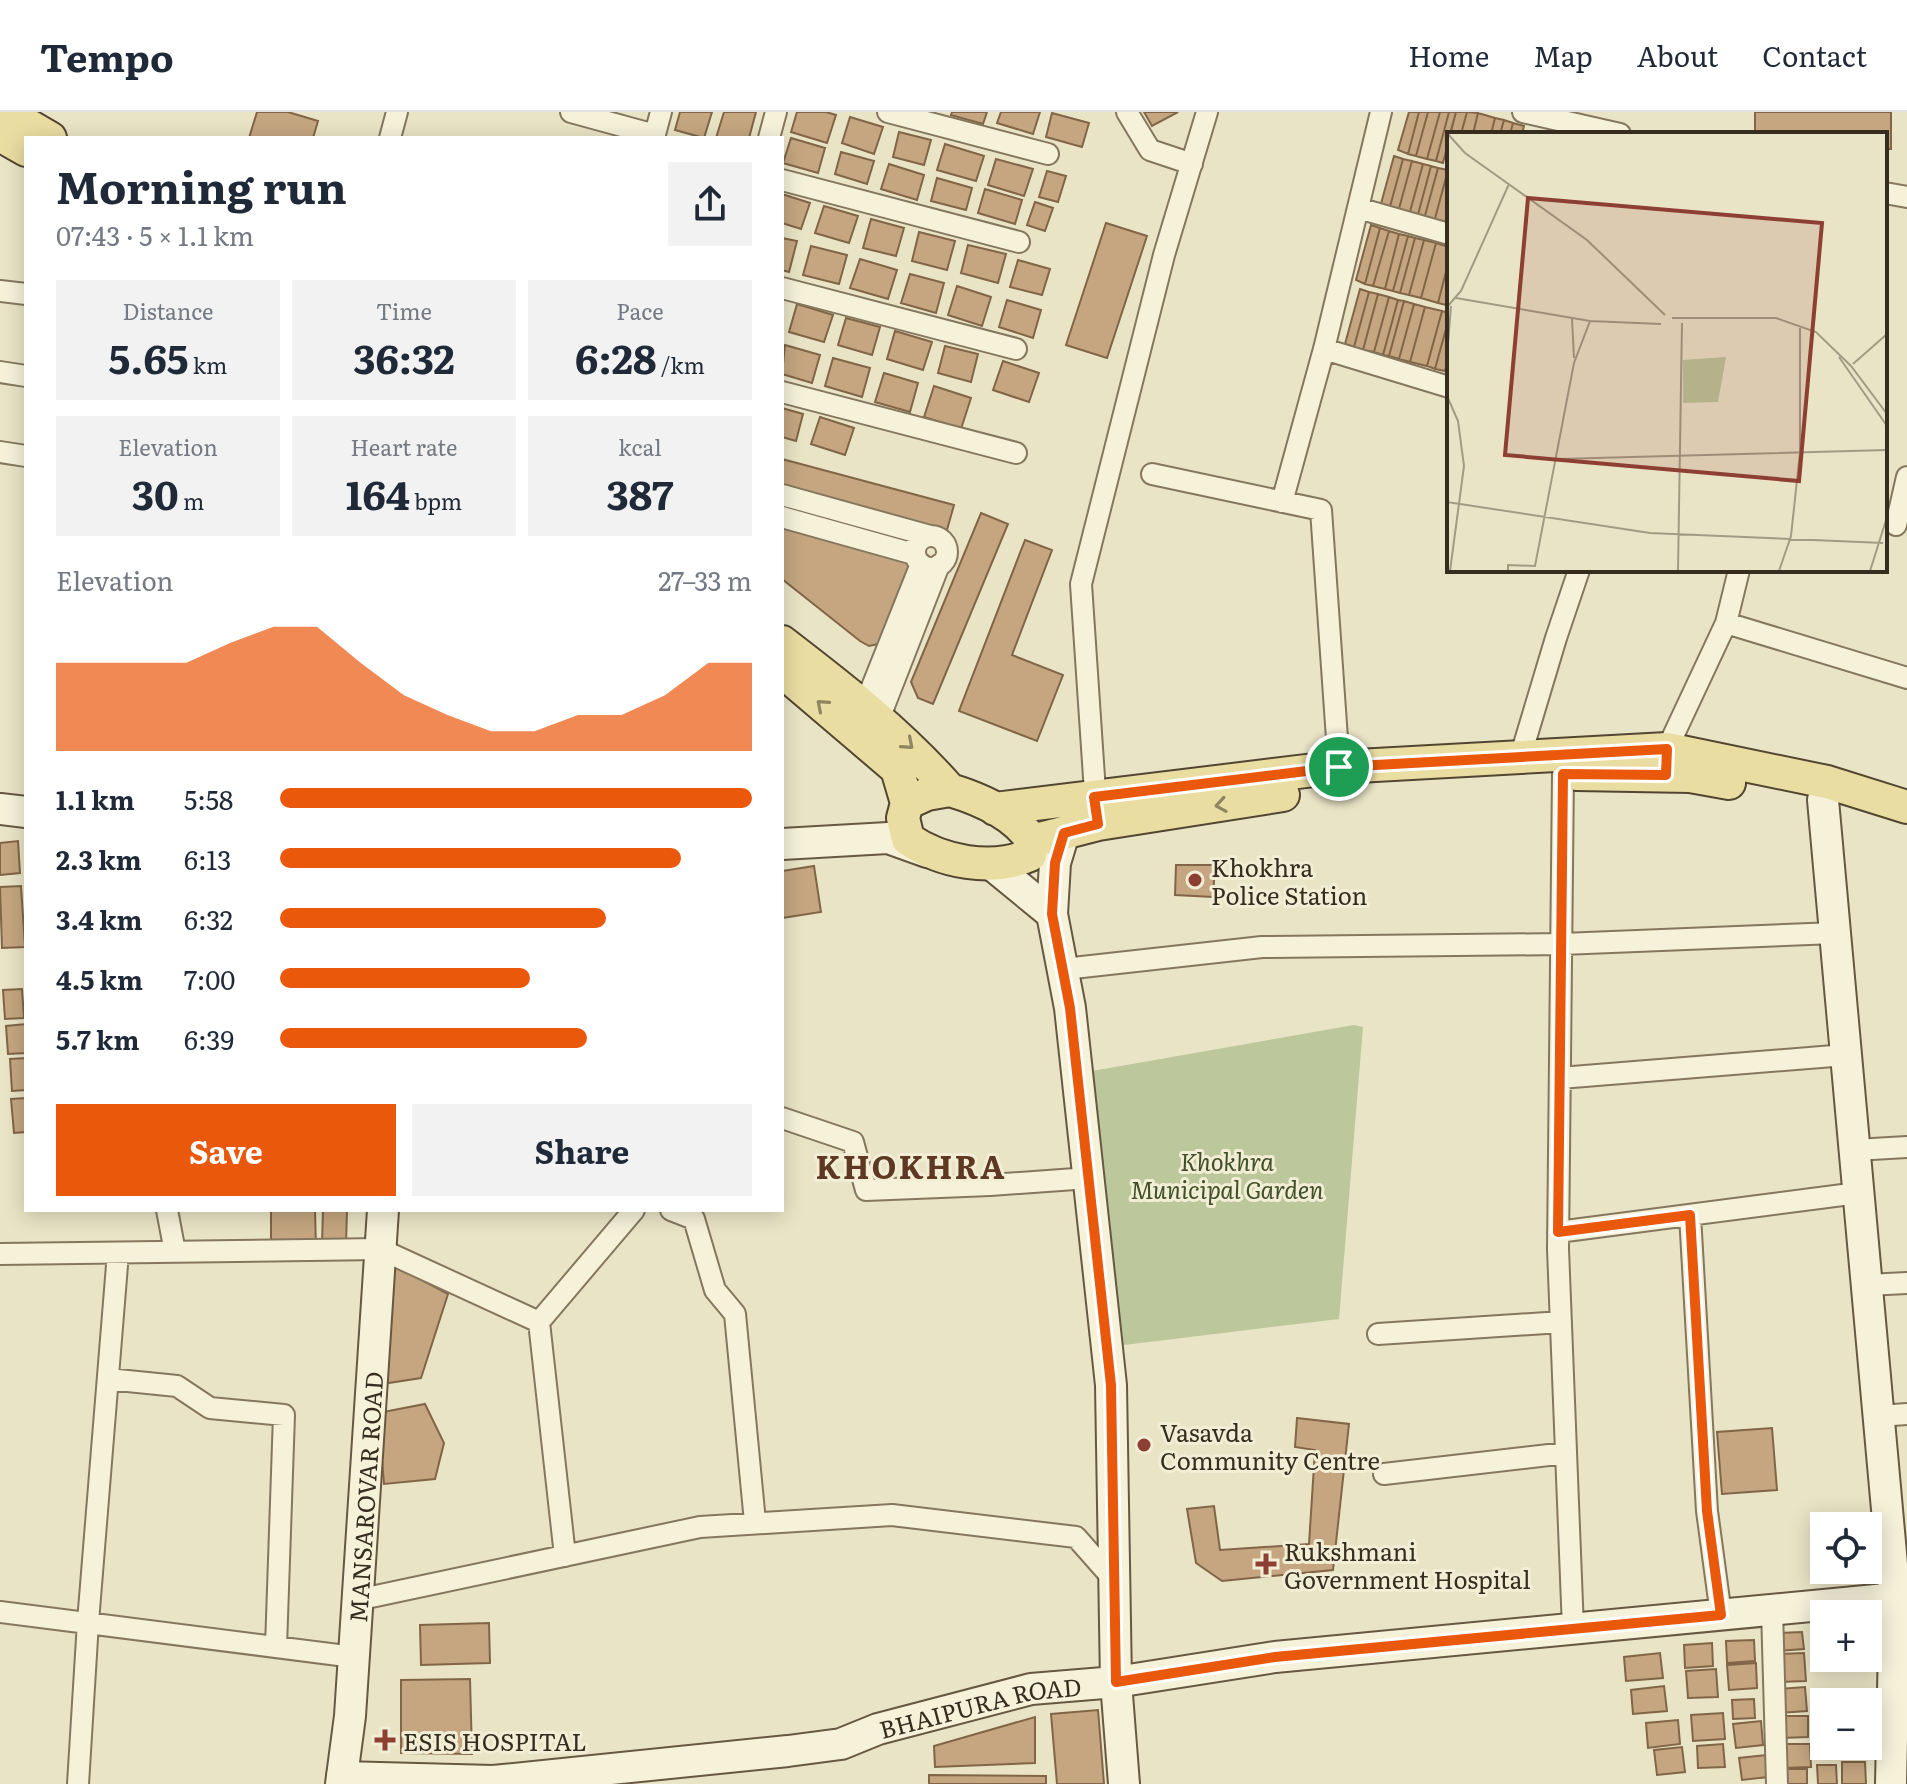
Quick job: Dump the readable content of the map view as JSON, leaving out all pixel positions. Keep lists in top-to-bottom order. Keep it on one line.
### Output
{"streets":{"street":["MANSAROVAR ROAD","BHAIPURA ROAD"]},"crossings":[["MANSAROVAR ROAD","BHAIPURA ROAD"]],"districts":["KHOKHRA"],"parks":["Khokhra Municipal Garden"],"places":{"other":["Khokhra Police Station","Vasavda Community Centre"],"health":["Rukshmani Government Hospital","ESIS HOSPITAL"]},"page":{"header":"Tempo","nav":["Home","Map","About","Contact"],"heading":["Morning run","07:43 · 5 × 1.1 km"],"stats":[["Distance","5.65 km"],["Time","36:32"],["Pace","6:28 /km"],["Elevation","30 m"],["Heart rate","164 bpm"],["kcal","387"]],"chart":["Elevation","27–33 m"],"list":[{"name":"1.1 km","note":"5:58"},{"name":"2.3 km","note":"6:13"},{"name":"3.4 km","note":"6:32"},{"name":"4.5 km","note":"7:00"},{"name":"5.7 km","note":"6:39"}],"buttons":["Save","Share"],"map_buttons":["+","−"]}}
